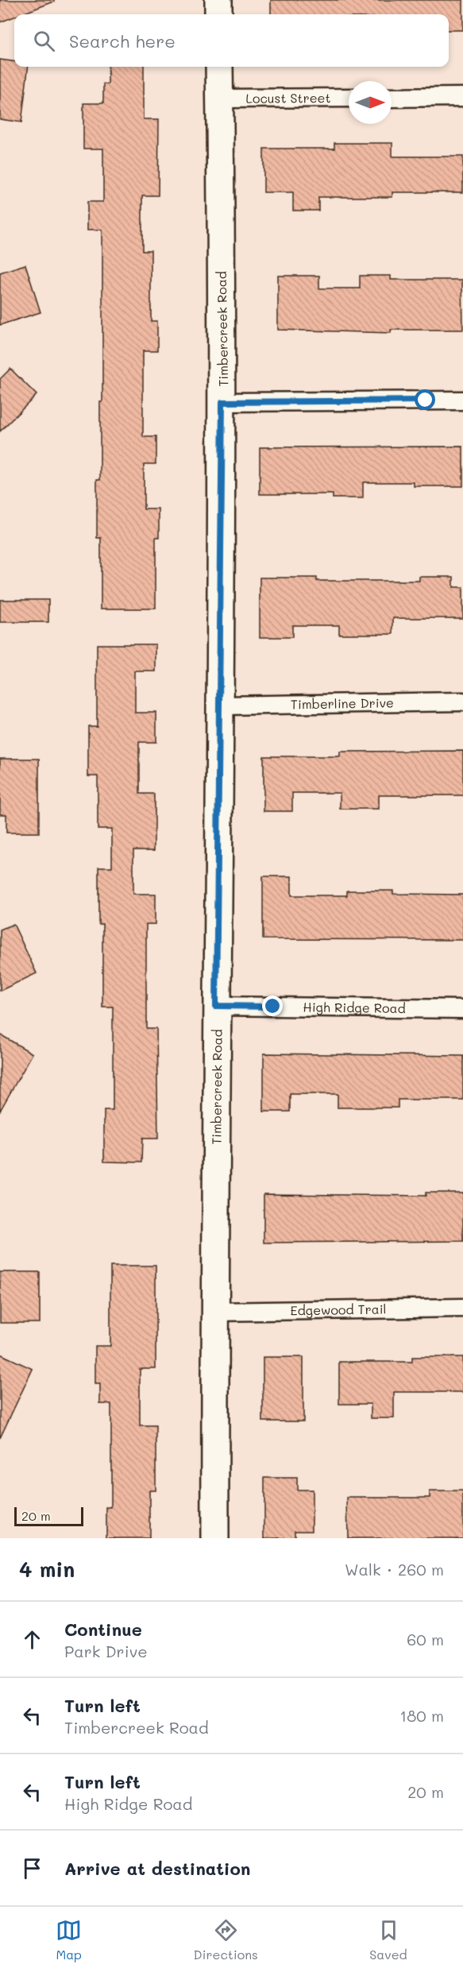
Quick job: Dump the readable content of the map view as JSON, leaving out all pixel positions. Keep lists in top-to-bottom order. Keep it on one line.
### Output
{"streets":{"street":["Locust Street","Timbercreek Road","Timberline Drive","High Ridge Road","Edgewood Trail"]},"crossings":[["Locust Street","Timbercreek Road"],["Timbercreek Road","Timberline Drive"],["Timbercreek Road","High Ridge Road"],["Timbercreek Road","Edgewood Trail"]],"scale_bar":"20 m","north":"right","page":{"search":"Search here","scale":"20 m","heading":["4 min","Walk · 260 m"],"list":[["Continue","Park Drive","60 m"],["Turn left","Timbercreek Road","180 m"],["Turn left","High Ridge Road","20 m"],"Arrive at destination"],"nav":["Map","Directions","Saved"]}}
